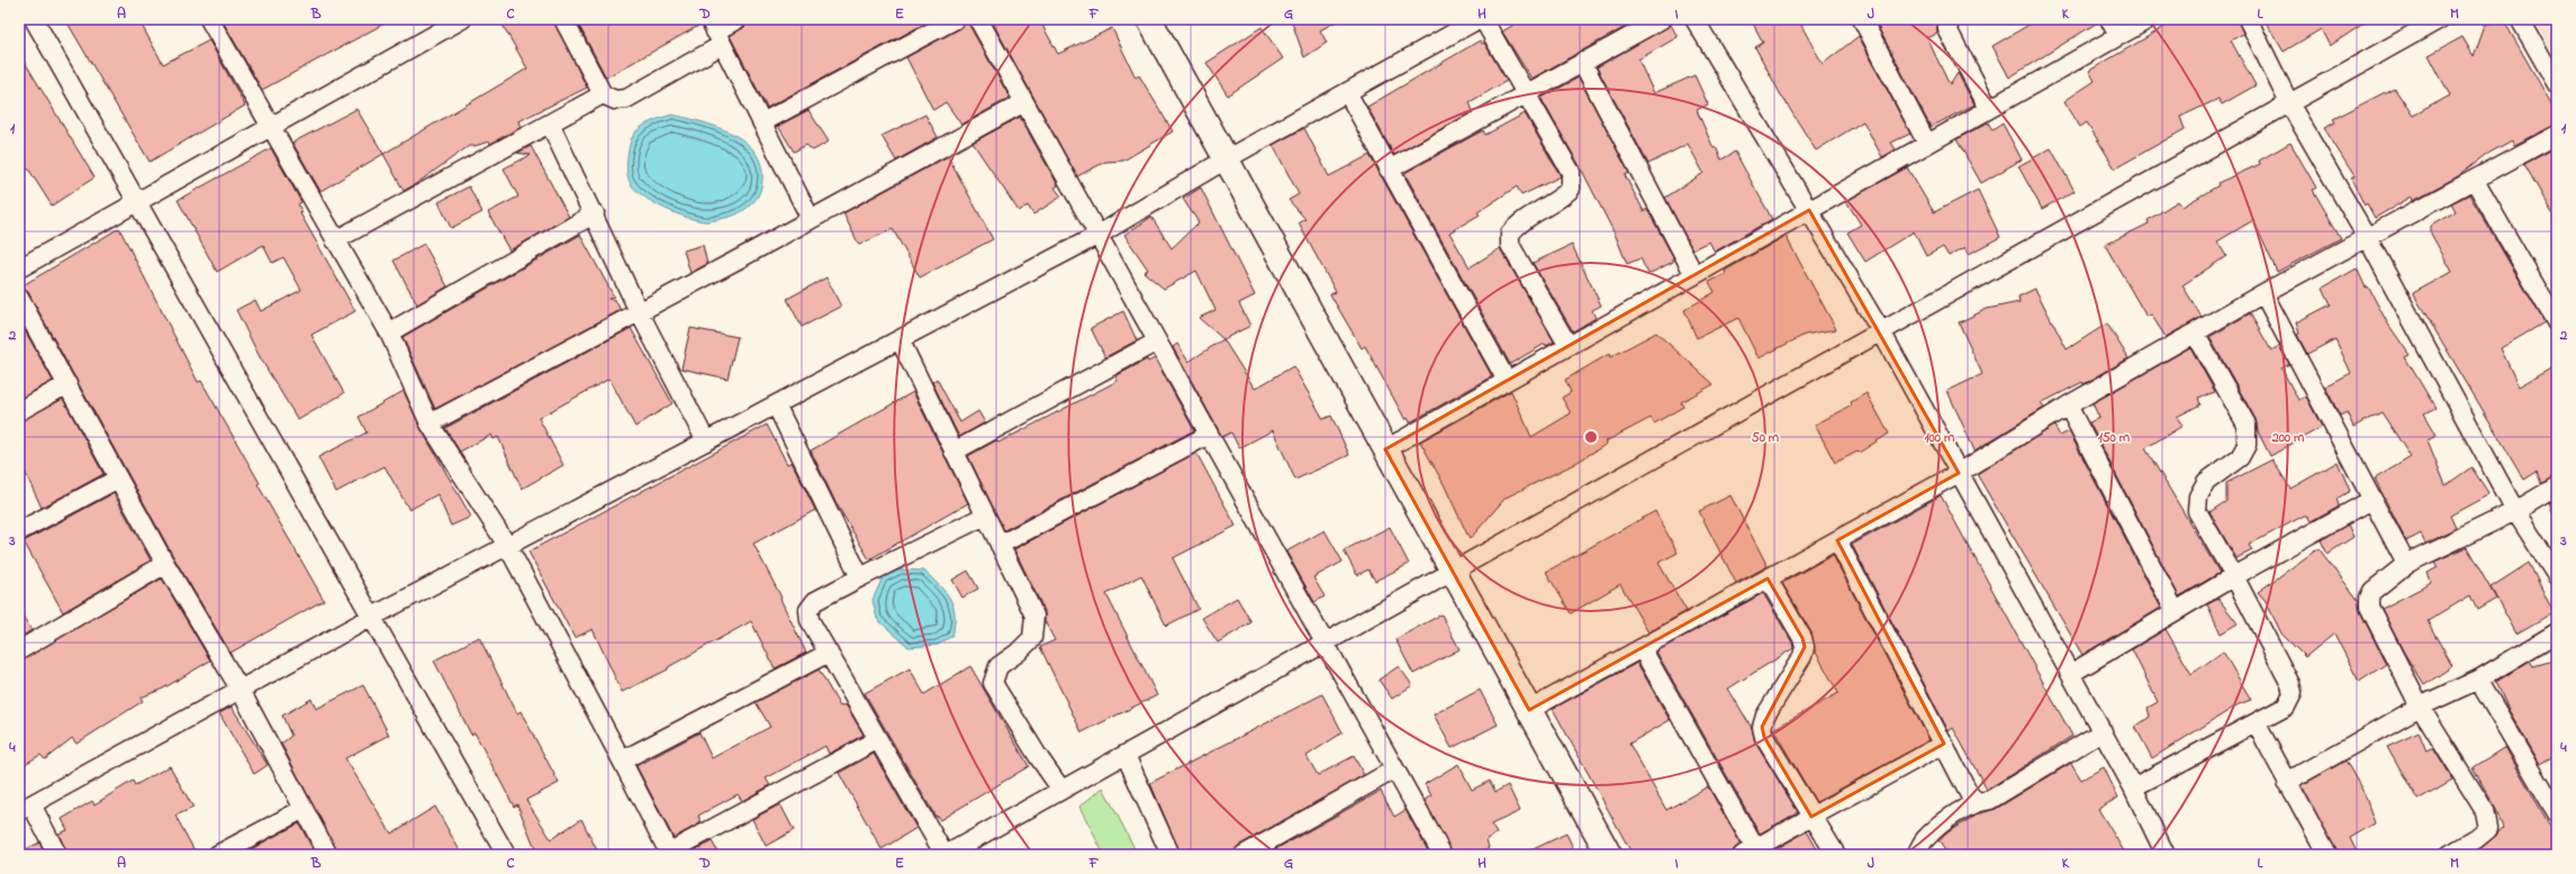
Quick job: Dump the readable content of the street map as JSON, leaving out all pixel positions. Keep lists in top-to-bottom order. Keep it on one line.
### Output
{"grid":{"columns":["A","B","C","D","E","F","G","H","I","J","K","L","M"],"rows":["1","2","3","4"]},"rings":["50 m","100 m","150 m","200 m"]}
